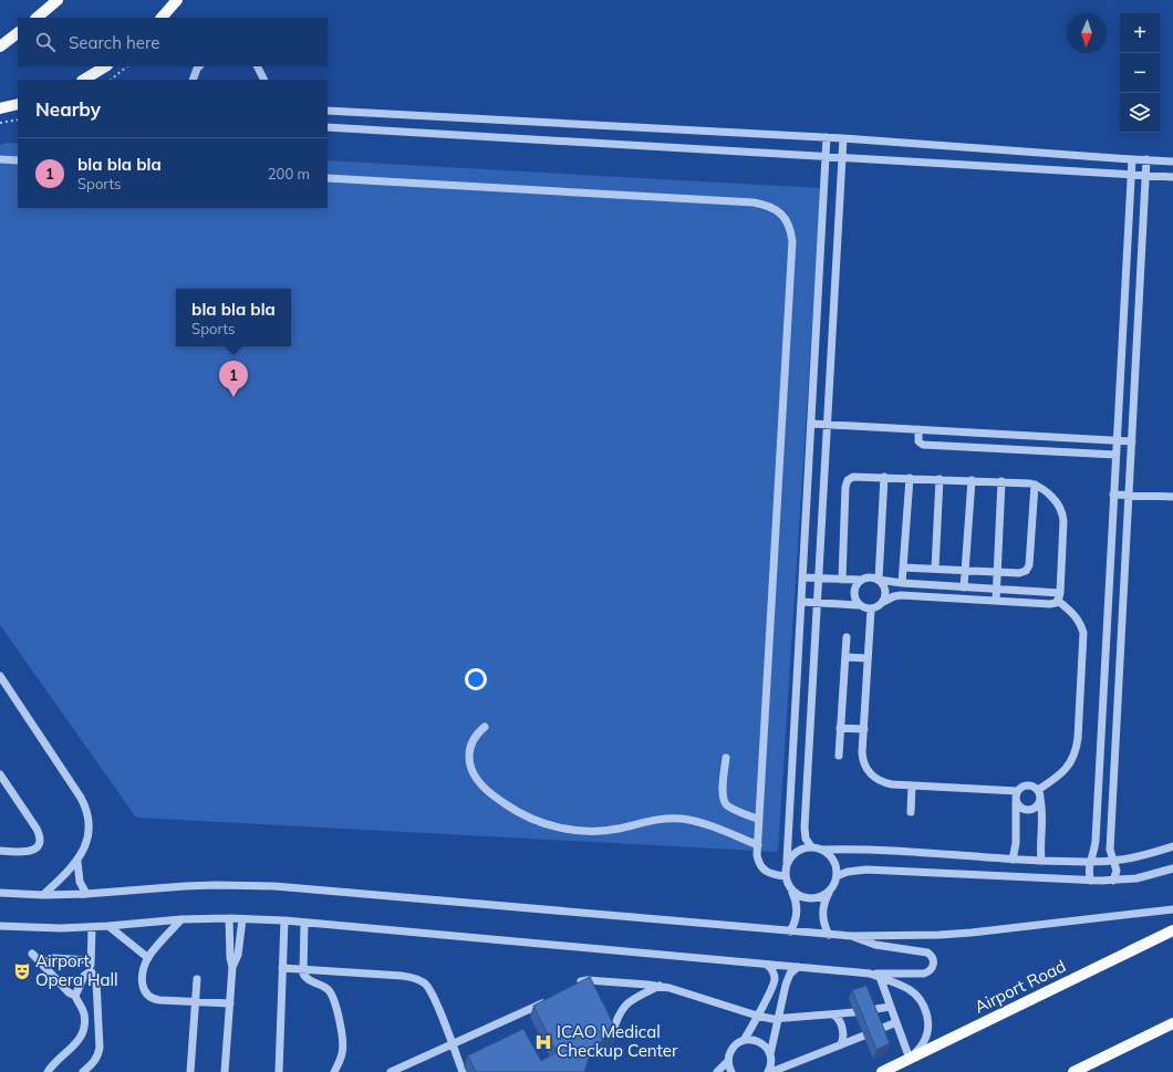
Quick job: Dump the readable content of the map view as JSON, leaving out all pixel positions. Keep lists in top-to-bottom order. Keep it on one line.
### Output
{"streets":{"main road":["Airport Road"]},"places":{"theatre":["Airport Opera Hall"],"hospital":["ICAO Medical Checkup Center"]},"north":"bottom","page":{"map_buttons":["+","−"],"search":"Search here","heading":"Nearby","list":[{"mark":"1","name":"bla bla bla","note":"Sports","value":"200 m"}],"popup":["bla bla bla","Sports"],"pins":"1"}}
